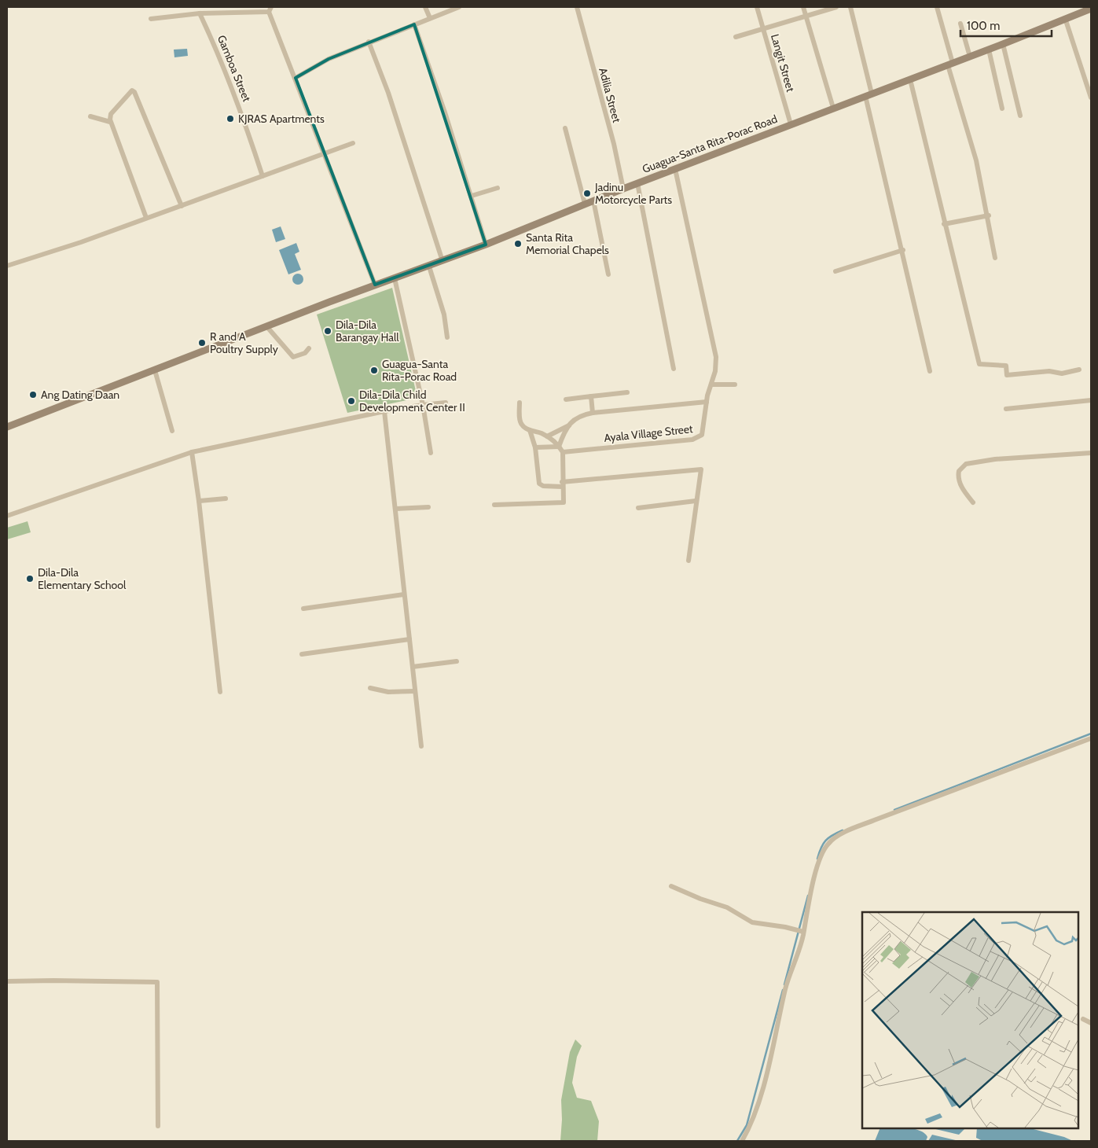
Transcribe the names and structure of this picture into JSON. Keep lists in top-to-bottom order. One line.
{"streets":{"main road":["Guagua-Santa Rita-Porac Road"],"street":["Langit Street","Gamboa Street","Adilia Street","Ayala Village Street"]},"crossings":[["Langit Street","Guagua-Santa Rita-Porac Road"],["Adilia Street","Guagua-Santa Rita-Porac Road"],["Guagua-Santa Rita-Porac Road","Ayala Village Street"]],"places":["KJRAS Apartments","Jadinu Motorcycle Parts","Santa Rita Memorial Chapels","Dila-Dila Barangay Hall","R and A Poultry Supply","Guagua-Santa Rita-Porac Road","Ang Dating Daan","Dila-Dila Child Development Center II","Dila-Dila Elementary School"],"scale_bar":"100 m"}
